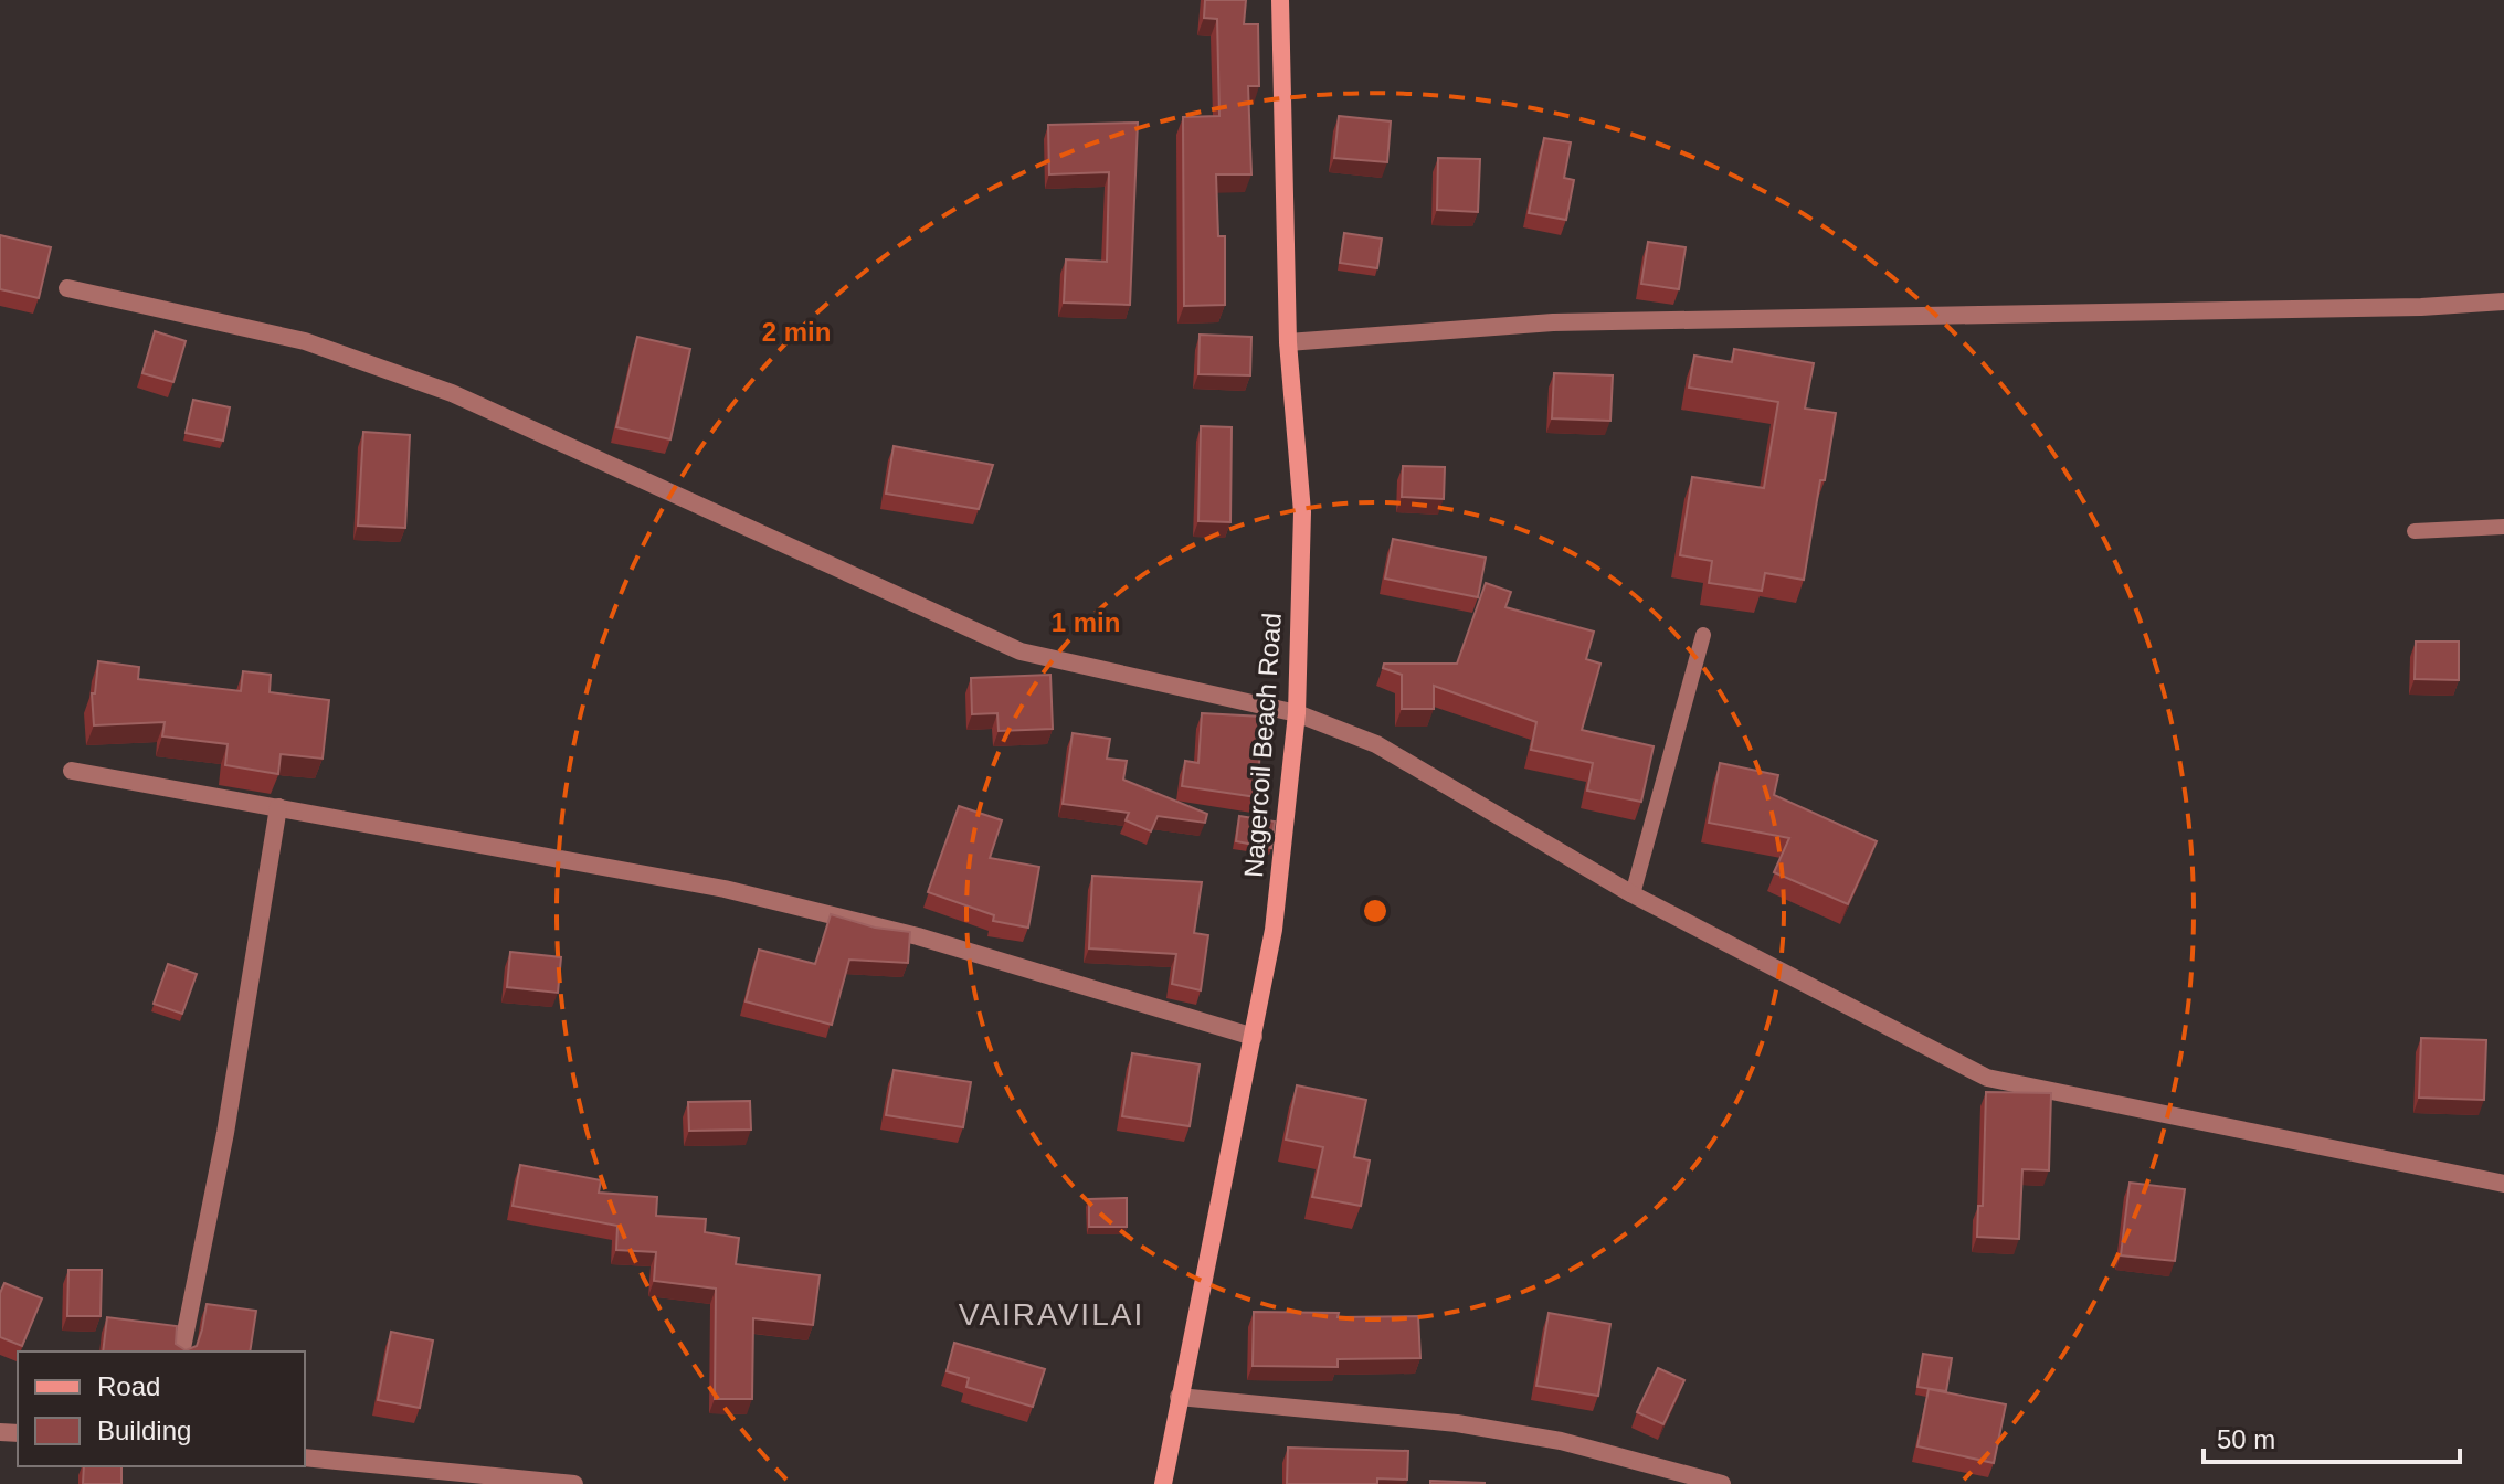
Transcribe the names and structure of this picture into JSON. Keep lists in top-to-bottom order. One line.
{"streets":{"main road":["Nagercoil Beach Road"]},"districts":["VAIRAVILAI"],"legend":["Road","Building"],"scale_bar":"50 m","rings":["2 min","1 min"]}
